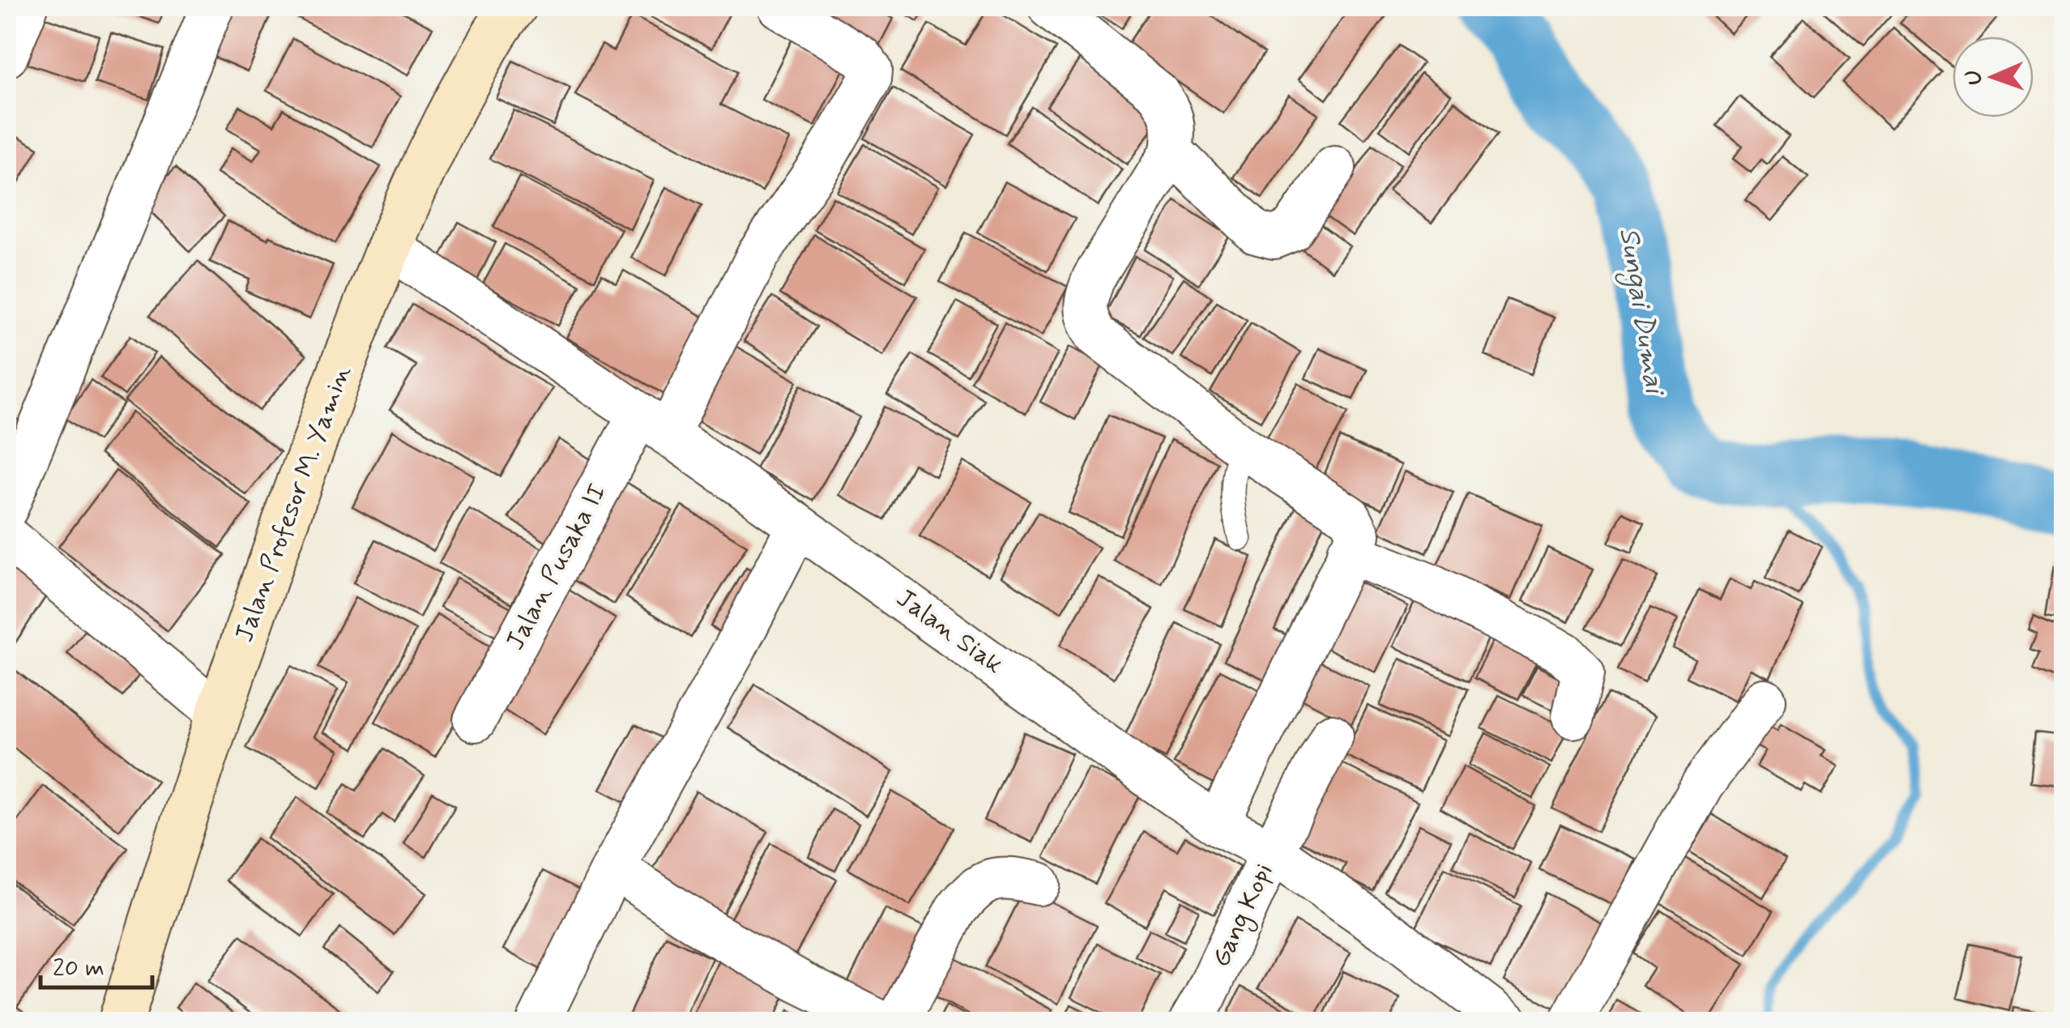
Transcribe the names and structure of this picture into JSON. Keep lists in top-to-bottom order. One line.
{"streets":{"street":["Jalan Profesor M. Yamin","Jalan Pusaka II","Jalan Siak","Gang Kopi"]},"crossings":[["Jalan Profesor M. Yamin","Jalan Siak"],["Jalan Pusaka II","Jalan Siak"],["Jalan Siak","Gang Kopi"]],"water":["Sungai Dumai"],"scale_bar":"20 m","north":"left"}
